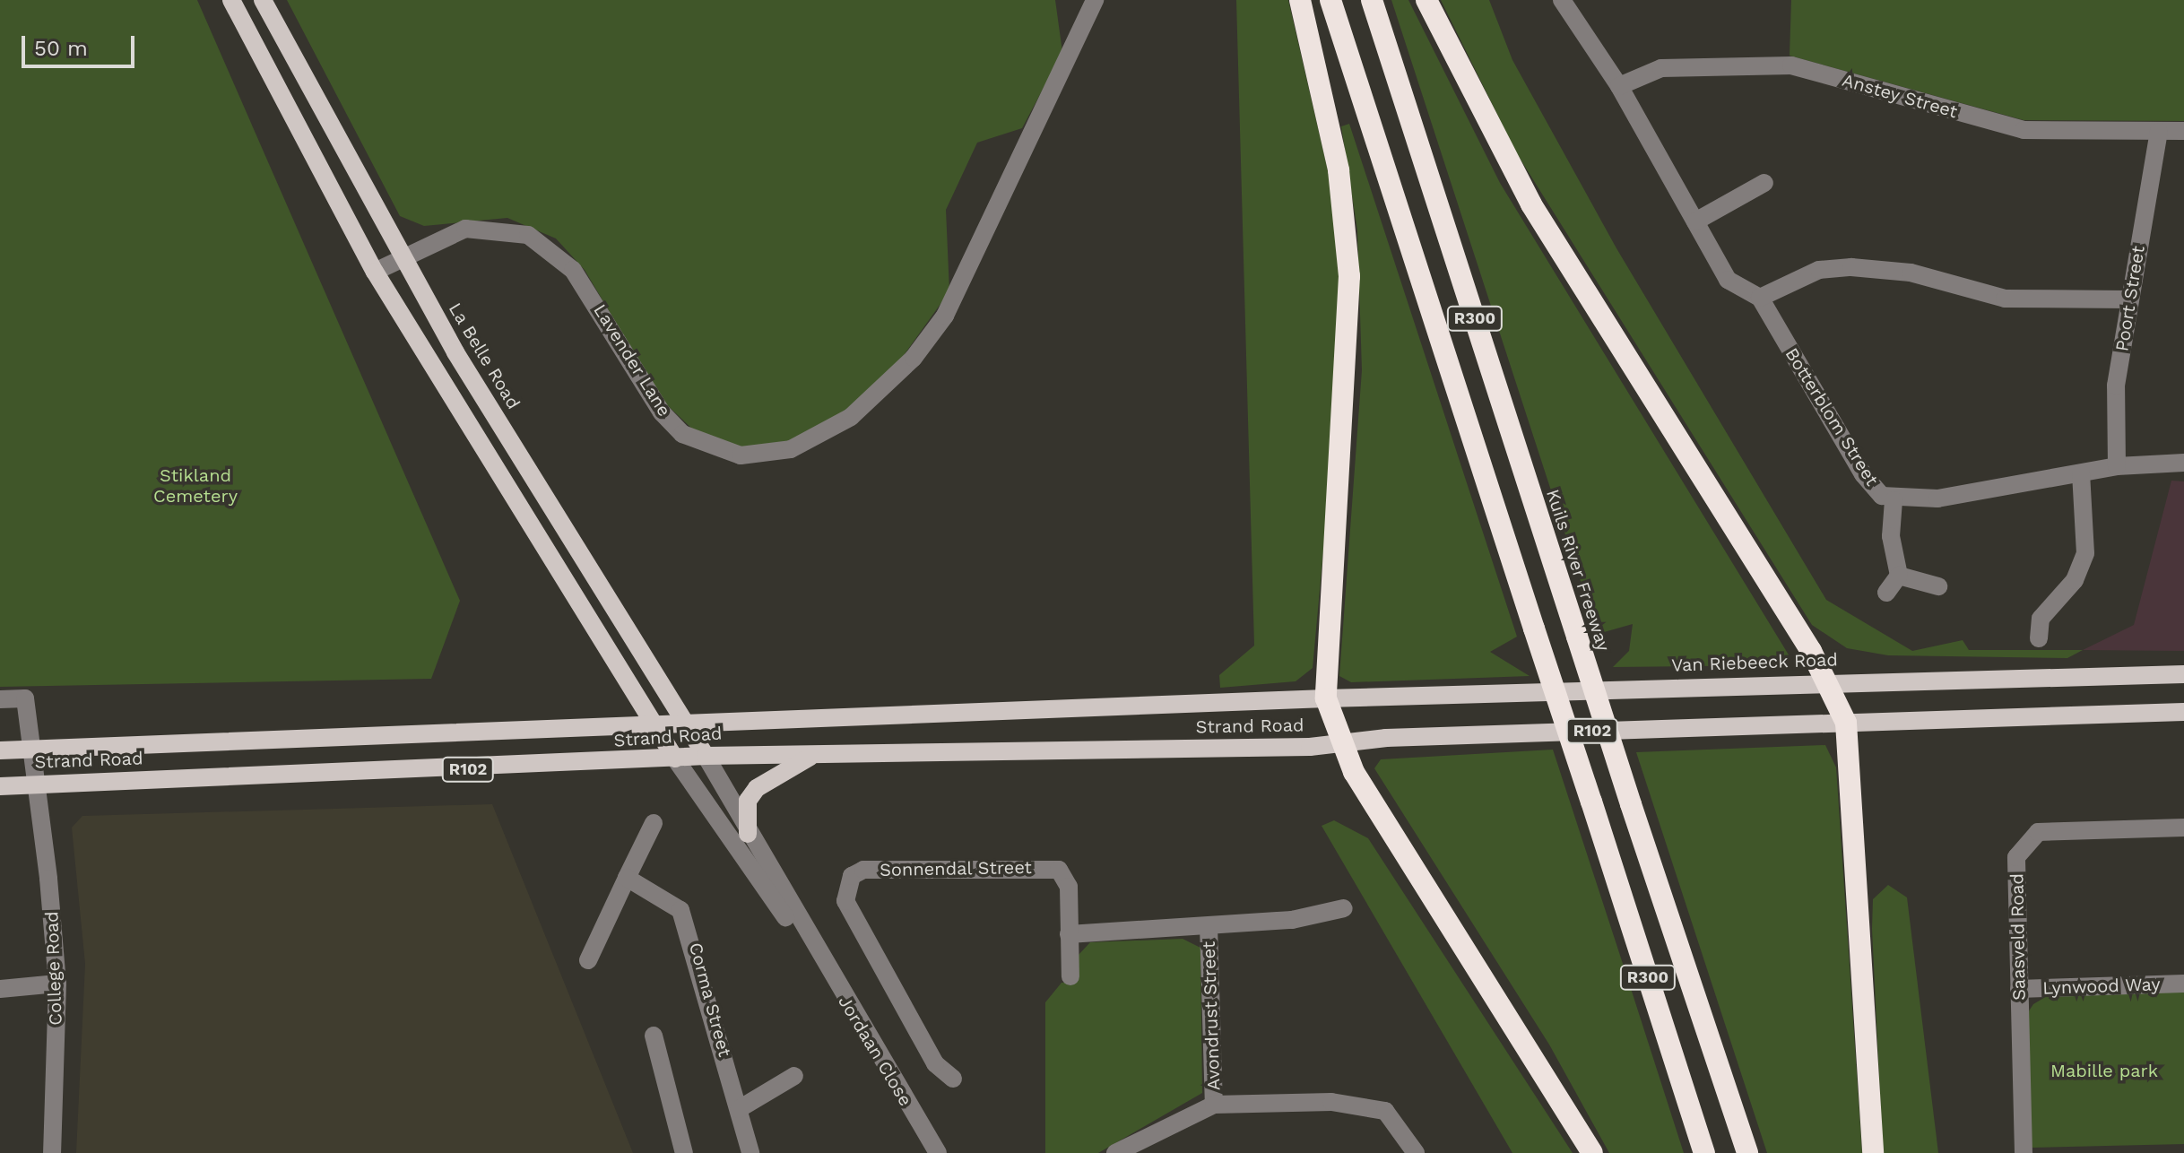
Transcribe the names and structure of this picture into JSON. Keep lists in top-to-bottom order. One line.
{"streets":{"highway":["R300","Kuils River Freeway"],"main road":["La Belle Road","Van Riebeeck Road","Strand Road","R102"],"street":["Anstey Street","Poort Street","Lavender Lane","Botterblom Street","Sonnendal Street","Saasveld Road","College Road","Lynwood Way","Corma Street","Avondrust Street","Jordaan Close"]},"crossings":[["Anstey Street","Poort Street"],["Poort Street","Botterblom Street"],["La Belle Road","Lavender Lane"],["La Belle Road","Strand Road"],["La Belle Road","Jordaan Close"],["Van Riebeeck Road","Strand Road"],["Strand Road","R102"],["Strand Road","College Road"],["Strand Road","Jordaan Close"],["Saasveld Road","Lynwood Way"]],"parks":["Stikland Cemetery","Mabille park"],"scale_bar":"50 m"}
